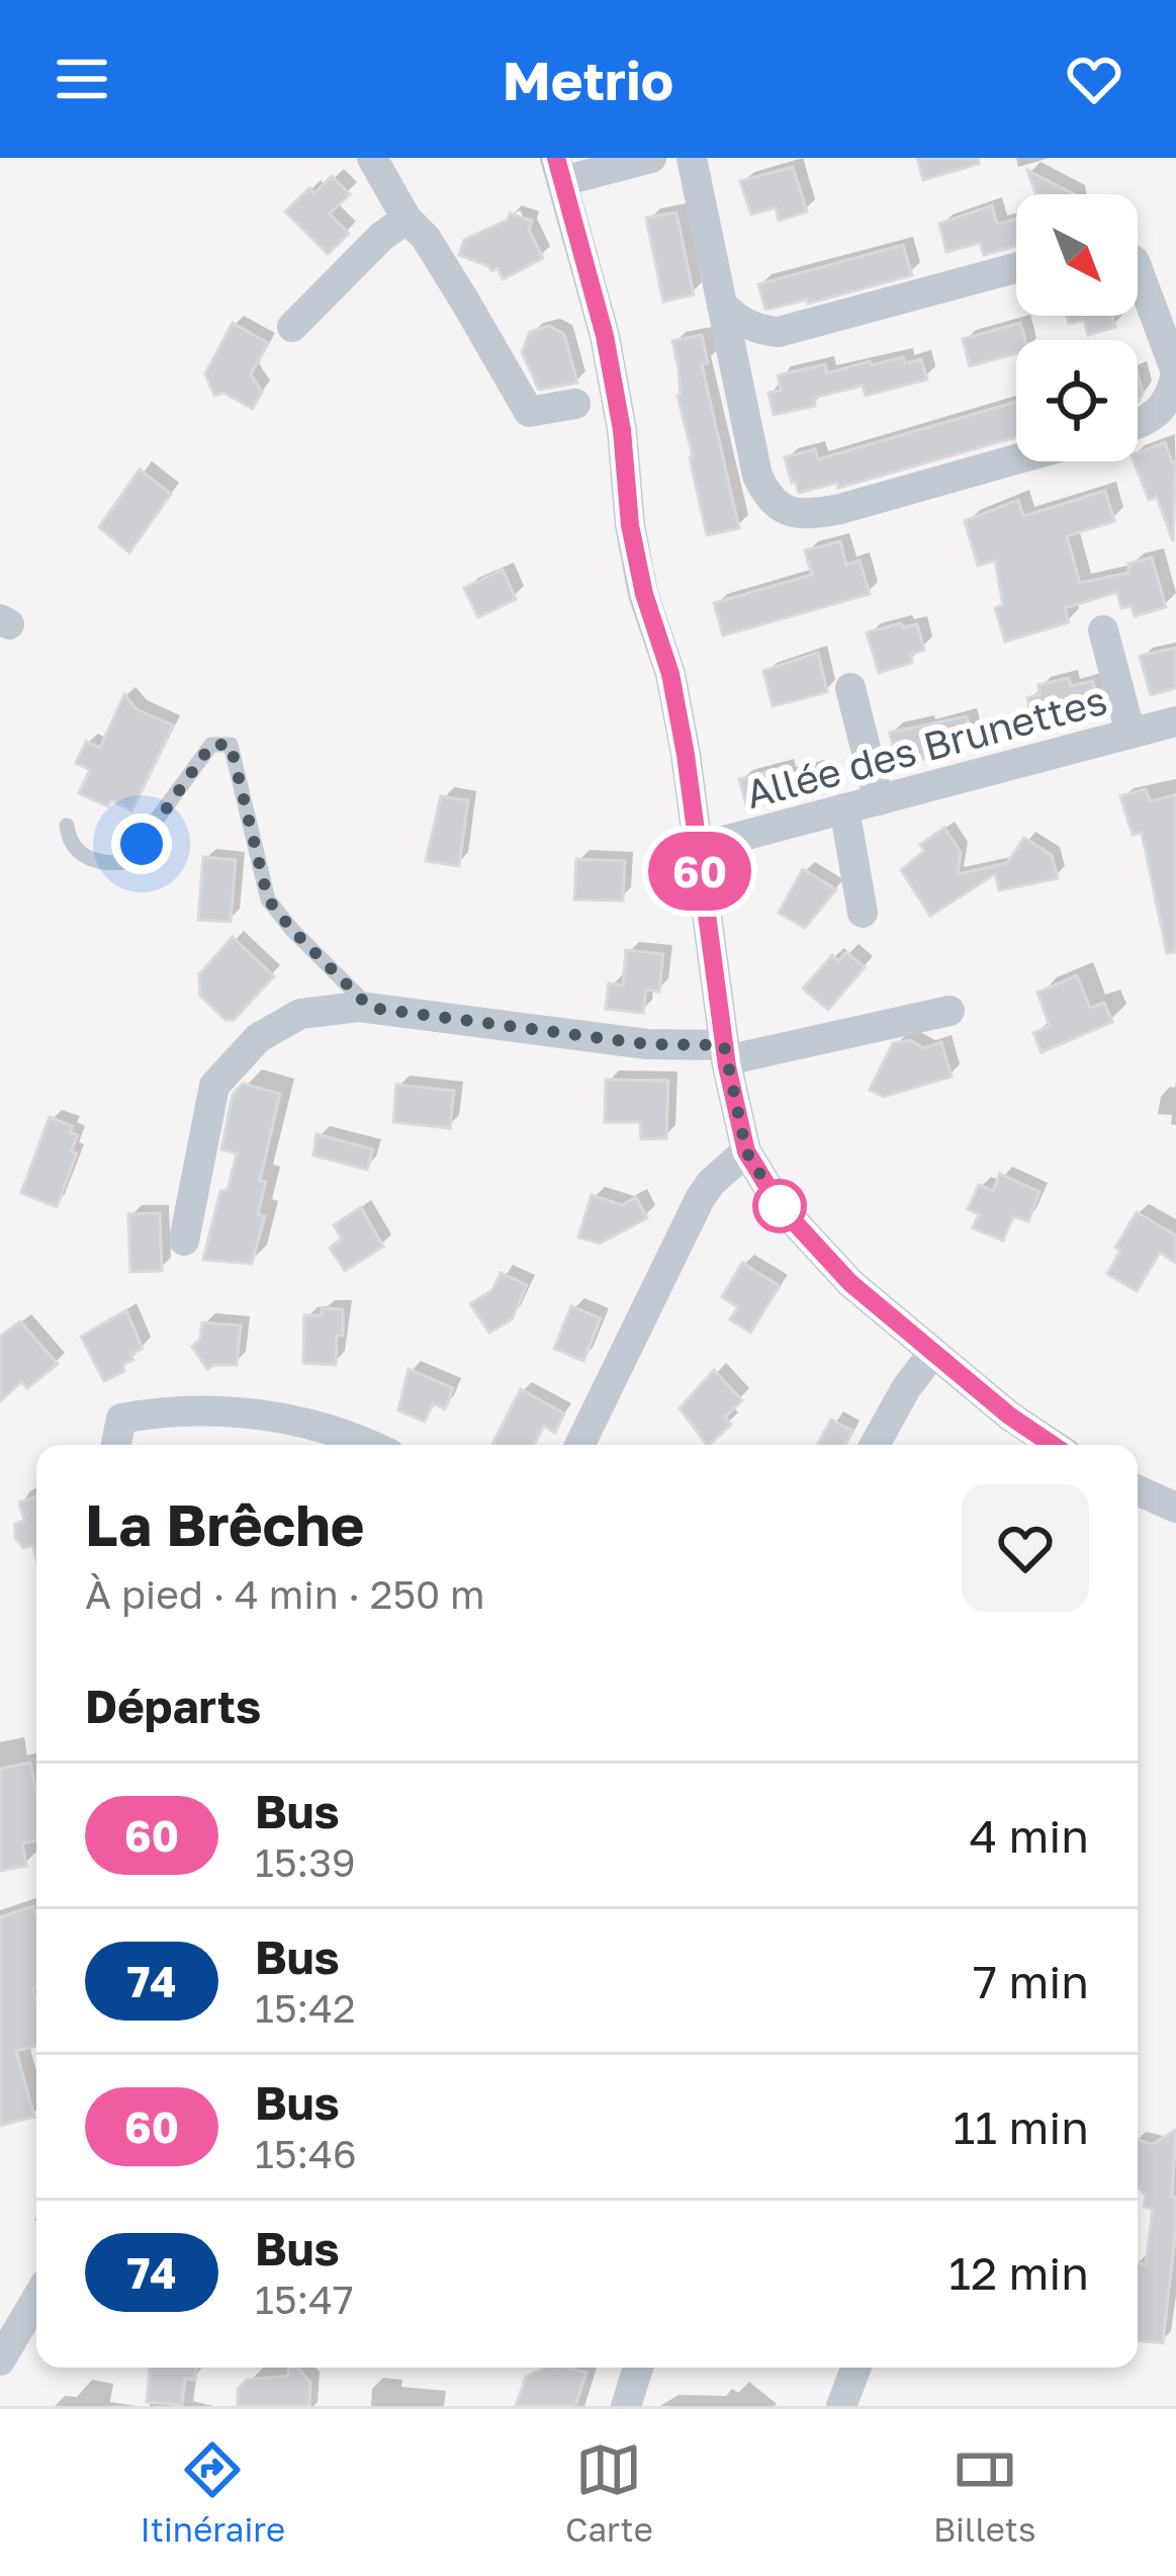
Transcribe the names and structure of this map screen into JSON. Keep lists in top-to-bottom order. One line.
{"streets":{"street":["Allée des Brunettes"]},"lines":["bus line 60"],"north":"bottom right","page":{"header":"Metrio","on_map":"60","heading":[["La Brêche","À pied · 4 min · 250 m"],"Départs"],"list":[{"mark":"60","name":"Bus","note":"15:39","value":"4 min"},{"mark":"74","name":"Bus","note":"15:42","value":"7 min"},{"mark":"60","name":"Bus","note":"15:46","value":"11 min"},{"mark":"74","name":"Bus","note":"15:47","value":"12 min"}],"tabs":["Itinéraire","Carte","Billets"]}}
